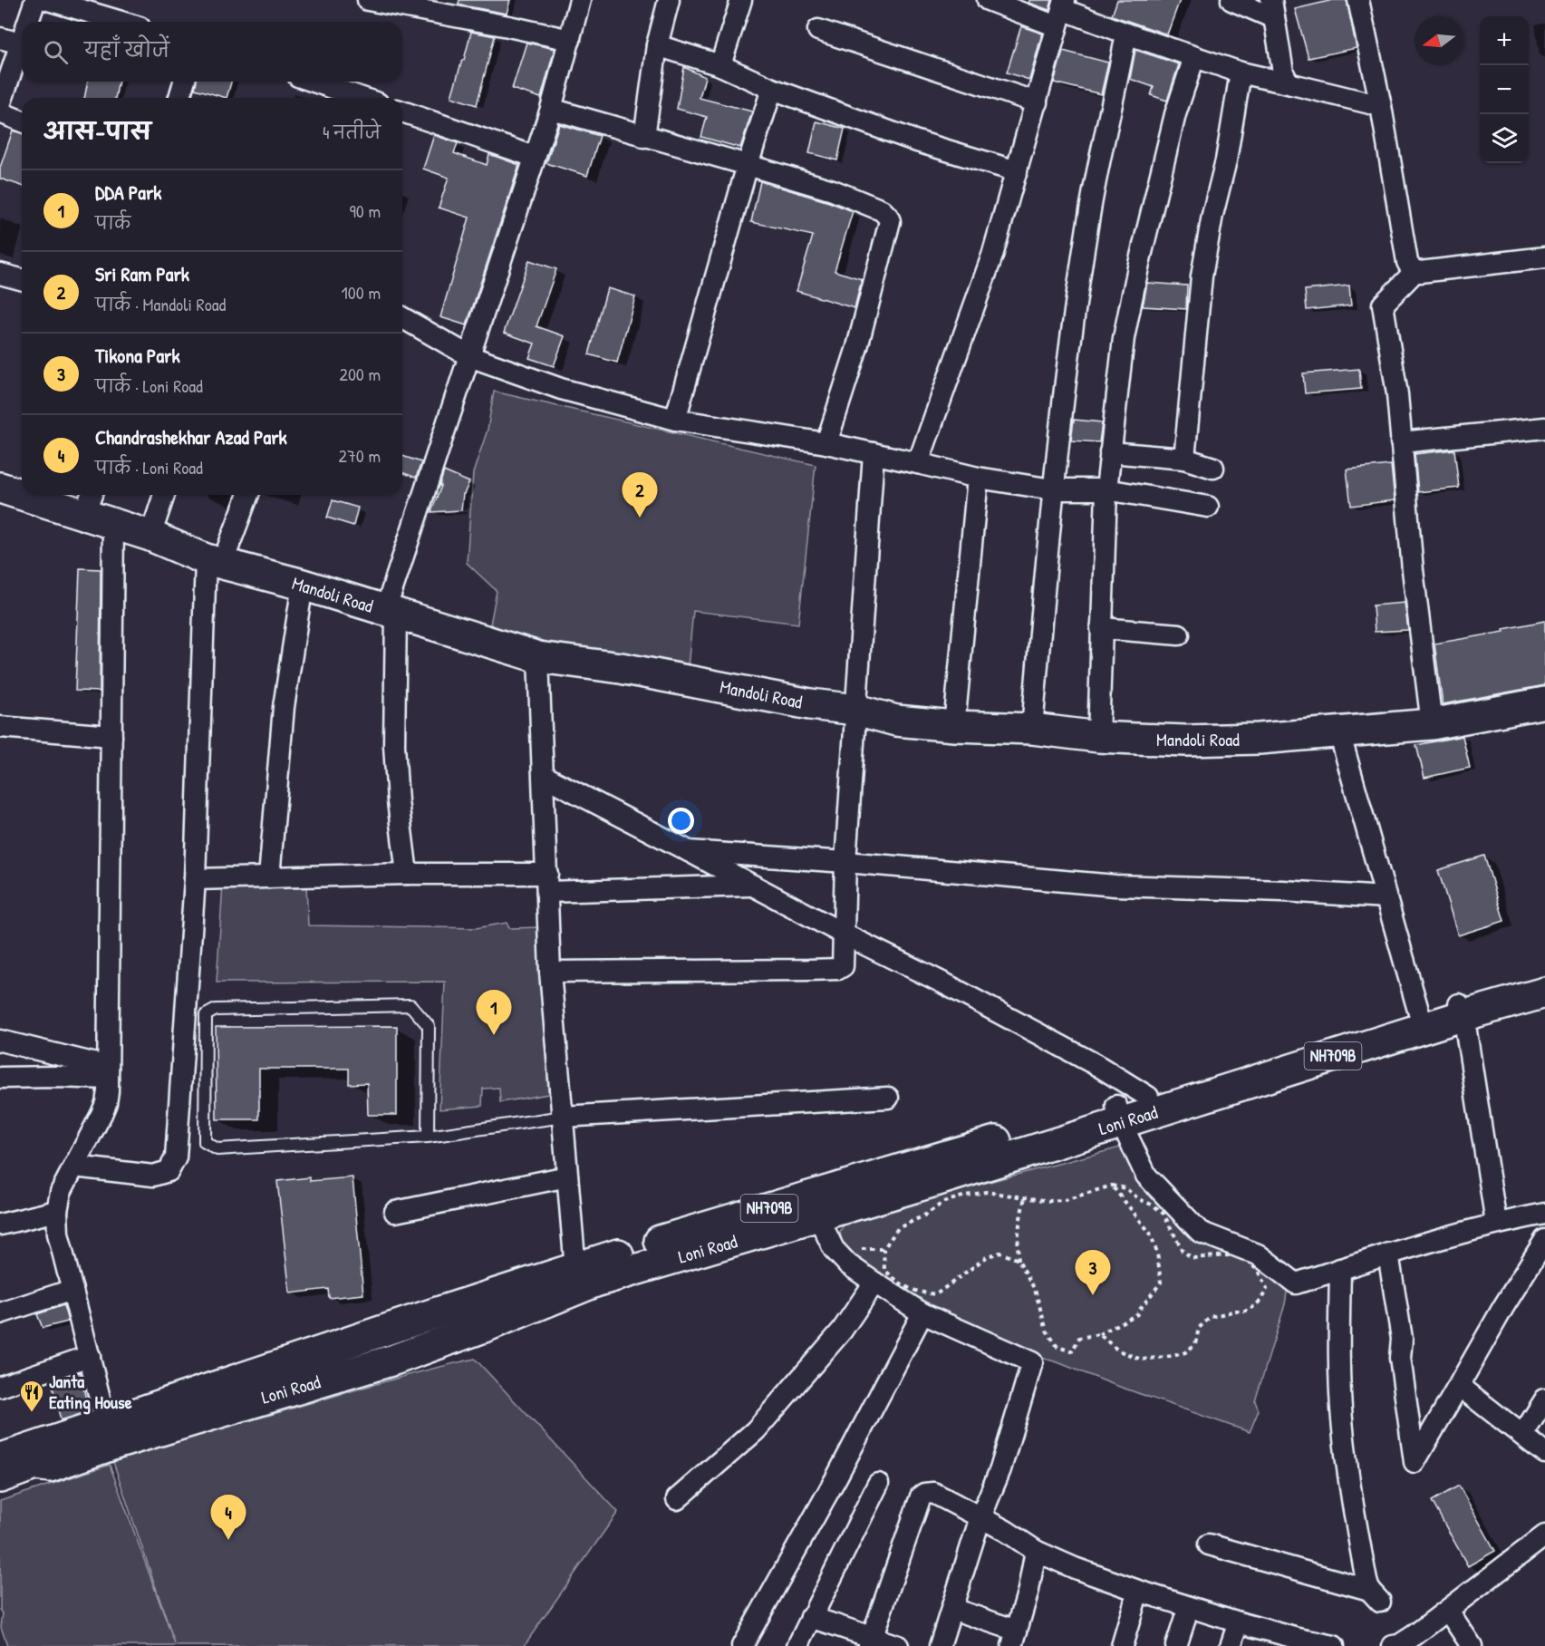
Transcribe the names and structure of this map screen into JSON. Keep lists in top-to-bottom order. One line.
{"streets":{"main road":["Mandoli Road","NH709B","Loni Road"]},"places":{"restaurant":["Janta Eating House"]},"north":"left","page":{"map_buttons":["+","−"],"search":"यहाँ खोजें","heading":["आस-पास","4 नतीजे"],"list":[{"mark":"1","name":"DDA Park","note":"पार्क","value":"90 m"},{"mark":"2","name":"Sri Ram Park","note":"पार्क · Mandoli Road","value":"100 m"},{"mark":"3","name":"Tikona Park","note":"पार्क · Loni Road","value":"200 m"},{"mark":"4","name":"Chandrashekhar Azad Park","note":"पार्क · Loni Road","value":"270 m"}],"pins":["2","1","3","4"]}}
